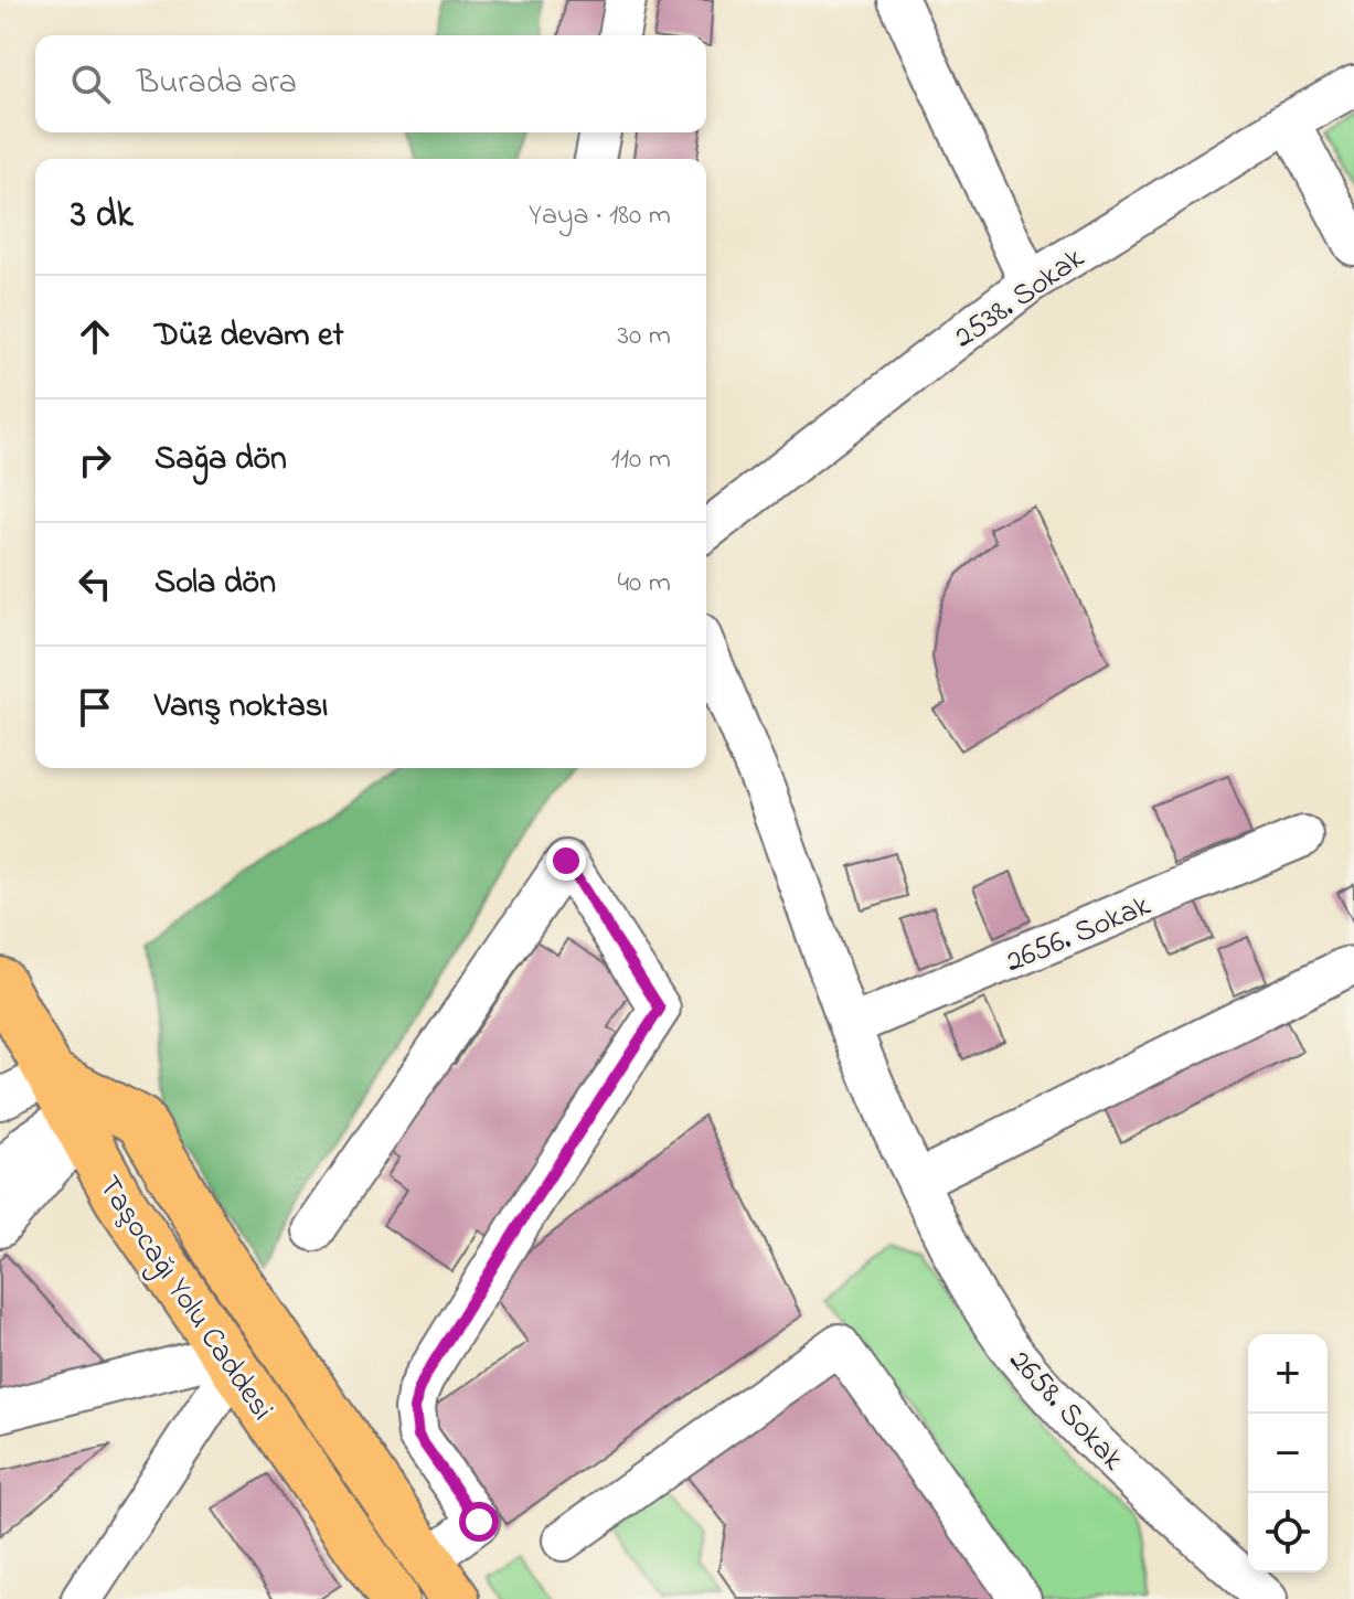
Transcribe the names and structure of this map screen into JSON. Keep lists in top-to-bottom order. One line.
{"streets":{"main road":["Taşocağı Yolu Caddesi"],"street":["2538. Sokak","2656. Sokak","2658. Sokak"]},"crossings":[["2656. Sokak","2658. Sokak"]],"page":{"search":"Burada ara","heading":["3 dk","Yaya · 180 m"],"list":[["Düz devam et","30 m"],["Sağa dön","110 m"],["Sola dön","40 m"],"Varış noktası"],"map_buttons":["+","−"]}}
